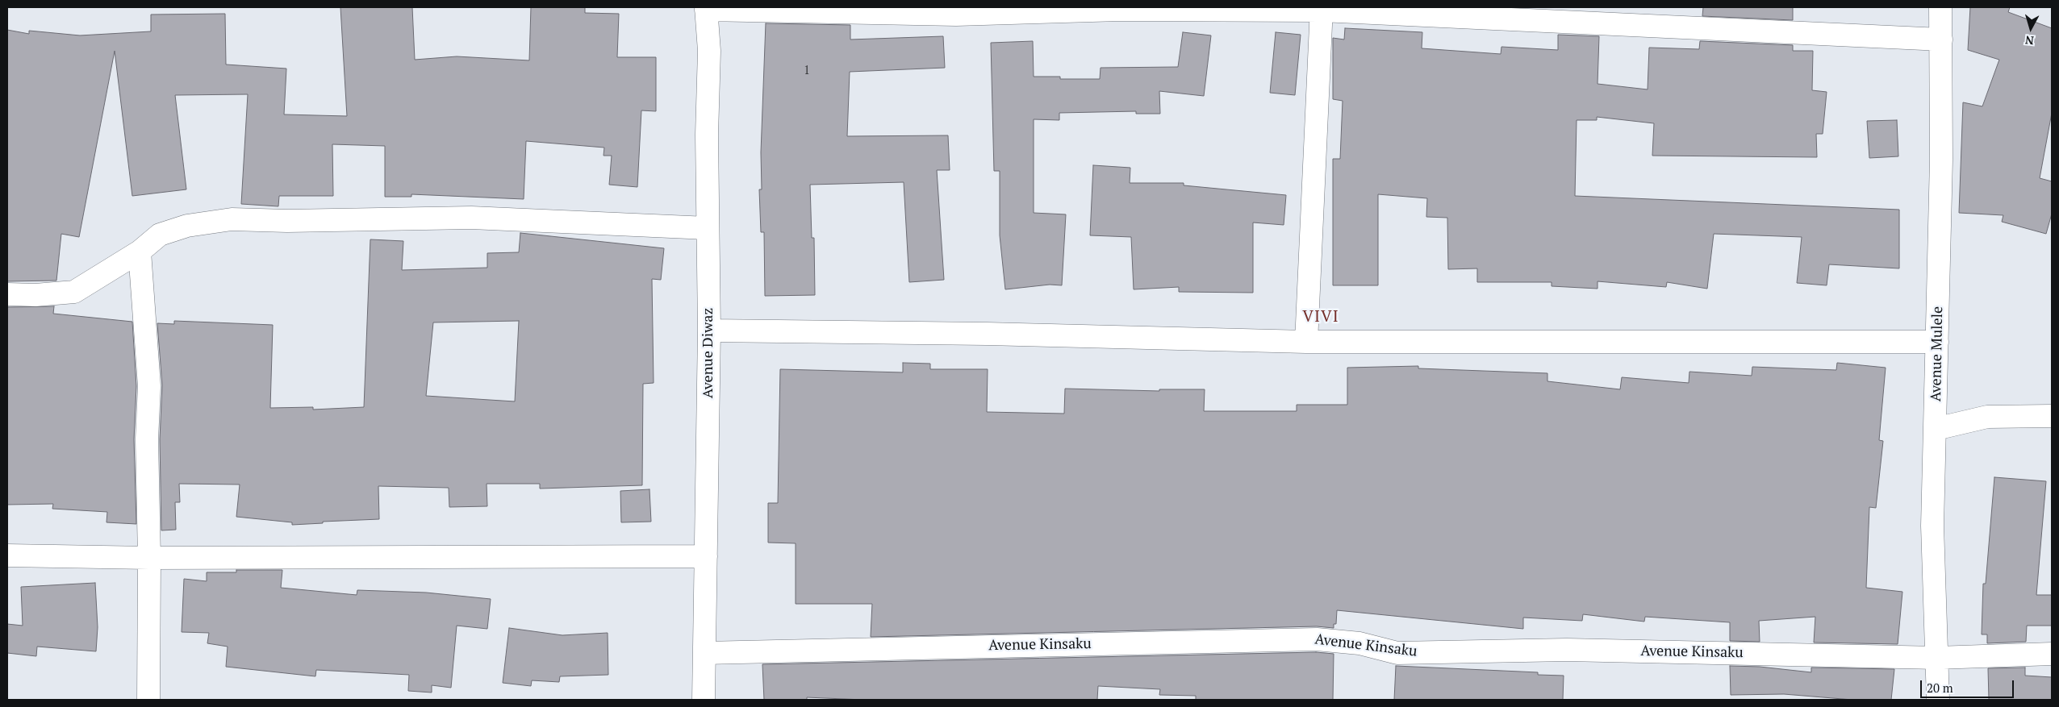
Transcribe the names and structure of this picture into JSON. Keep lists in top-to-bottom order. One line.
{"streets":{"street":["Avenue Diwaz","Avenue Mulele","Avenue Kinsaku"]},"crossings":[["Avenue Diwaz","Avenue Kinsaku"],["Avenue Mulele","Avenue Kinsaku"]],"districts":["VIVI"],"house_numbers":["1"],"scale_bar":"20 m","north":"bottom"}
